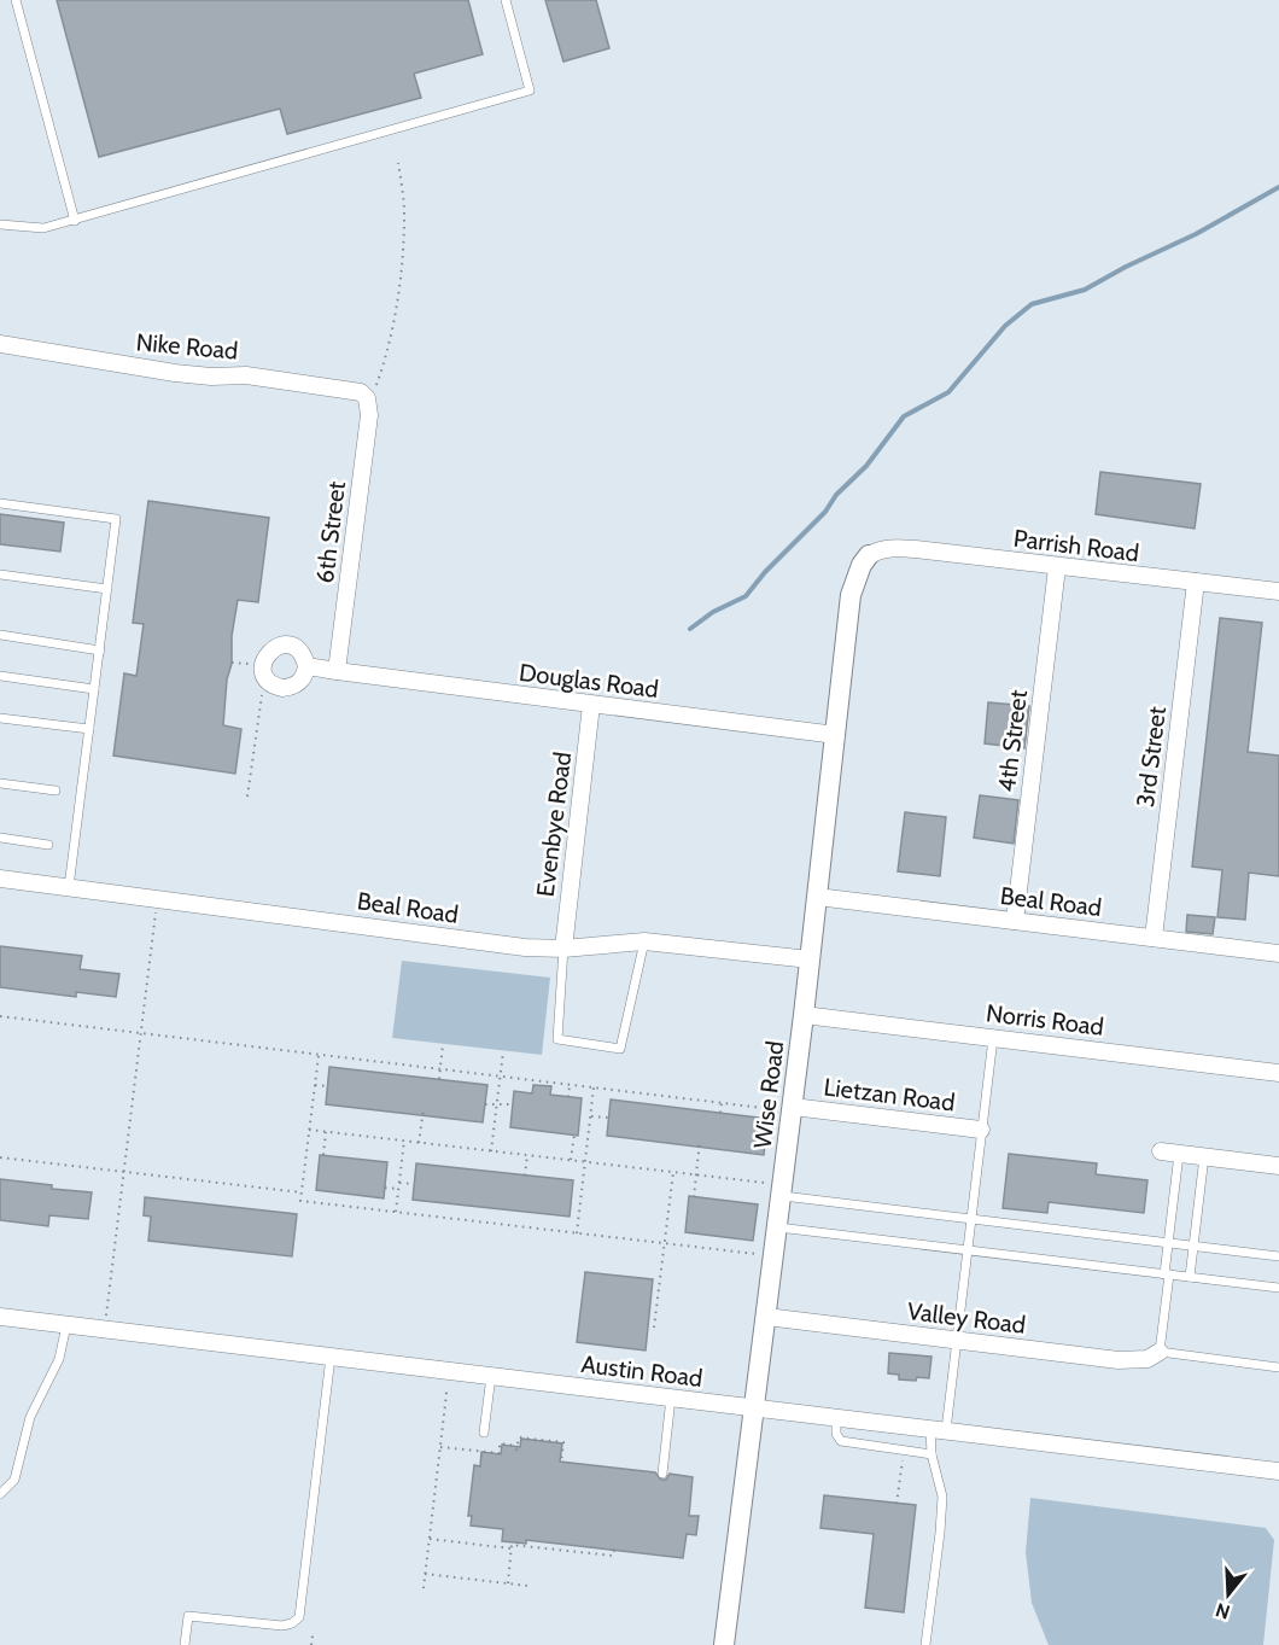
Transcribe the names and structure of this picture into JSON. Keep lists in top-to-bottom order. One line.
{"streets":{"street":["Nike Road","6th Street","Parrish Road","Douglas Road","4th Street","3rd Street","Evenbye Road","Beal Road","Norris Road","Wise Road","Lietzan Road","Valley Road","Austin Road"]},"crossings":[["Nike Road","6th Street"],["6th Street","Douglas Road"],["Parrish Road","4th Street"],["Parrish Road","3rd Street"],["Parrish Road","Wise Road"],["Douglas Road","Evenbye Road"],["Douglas Road","Wise Road"],["4th Street","Beal Road"],["3rd Street","Beal Road"],["Evenbye Road","Beal Road"],["Beal Road","Wise Road"],["Norris Road","Wise Road"],["Wise Road","Lietzan Road"],["Wise Road","Valley Road"],["Wise Road","Austin Road"]],"north":"bottom"}
